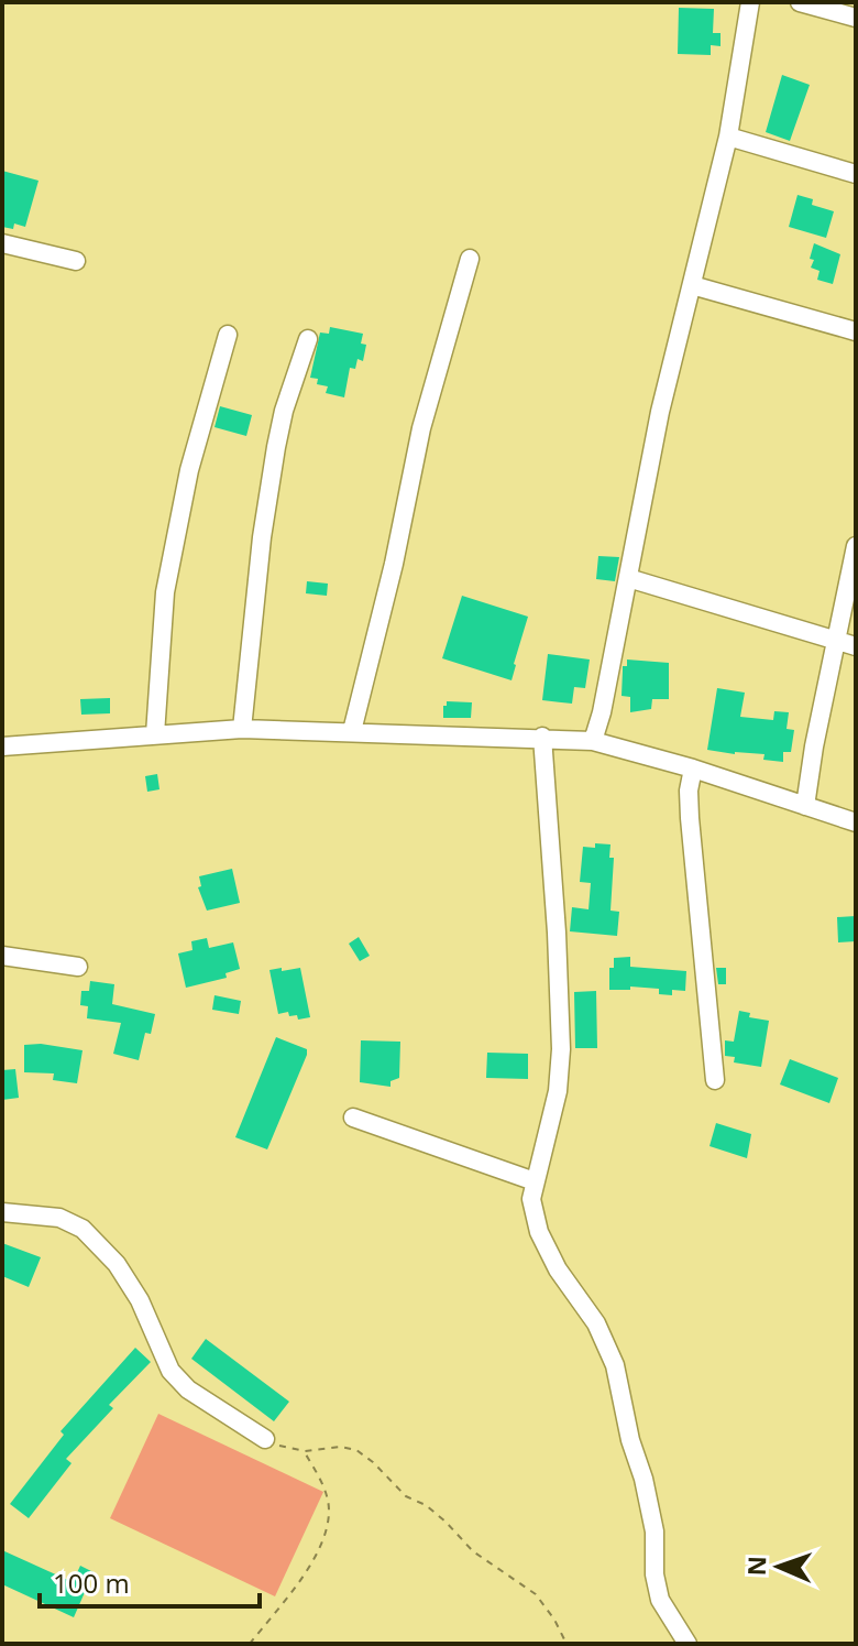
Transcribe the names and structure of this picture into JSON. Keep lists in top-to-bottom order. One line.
{"scale_bar":"100 m","north":"left"}
